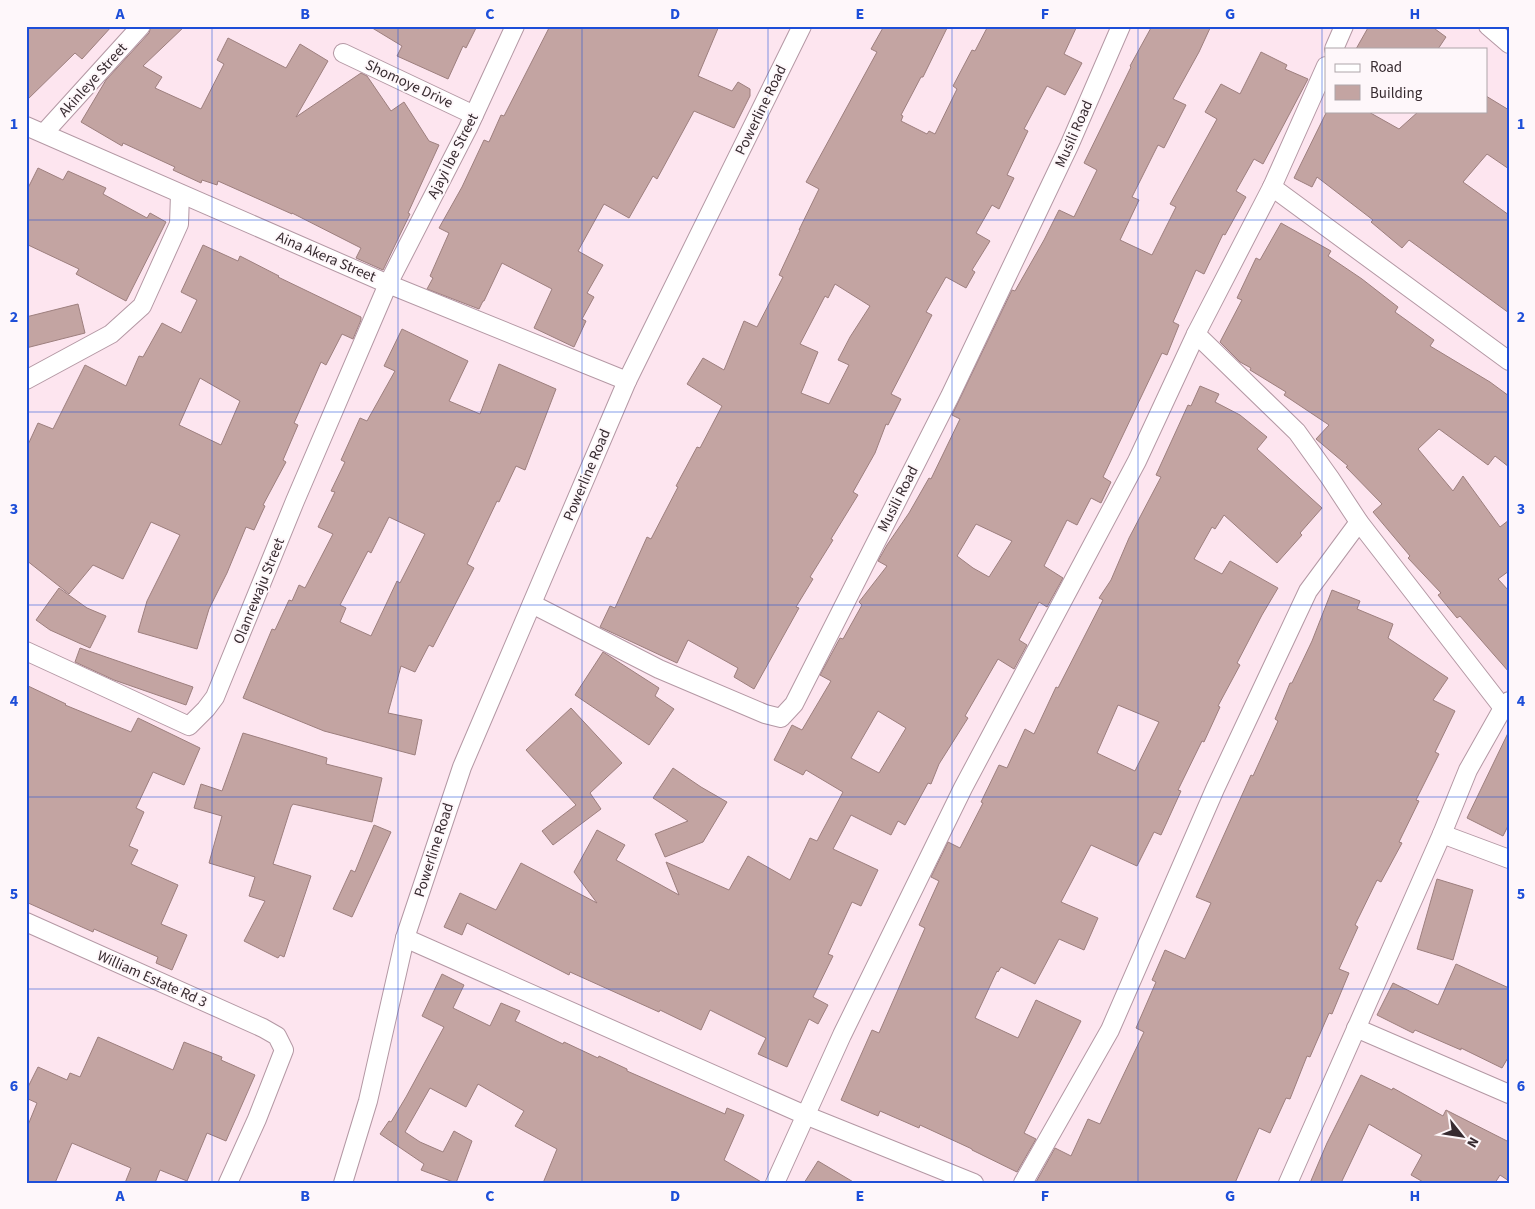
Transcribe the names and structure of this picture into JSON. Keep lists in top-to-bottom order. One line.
{"streets":{"street":["Akinleye Street","Shomoye Drive","Powerline Road","Musili Road","Ajayi Ibe Street","Aina Akera Street","Olanrewaju Street","William Estate Rd 3"]},"crossings":[["Akinleye Street","Aina Akera Street"],["Shomoye Drive","Ajayi Ibe Street"],["Powerline Road","Musili Road"],["Powerline Road","Aina Akera Street"],["Ajayi Ibe Street","Aina Akera Street"],["Ajayi Ibe Street","Olanrewaju Street"],["Aina Akera Street","Olanrewaju Street"]],"legend":["Road","Building"],"north":"bottom right","grid":{"columns":["A","B","C","D","E","F","G","H"],"rows":["1","2","3","4","5","6"]}}
